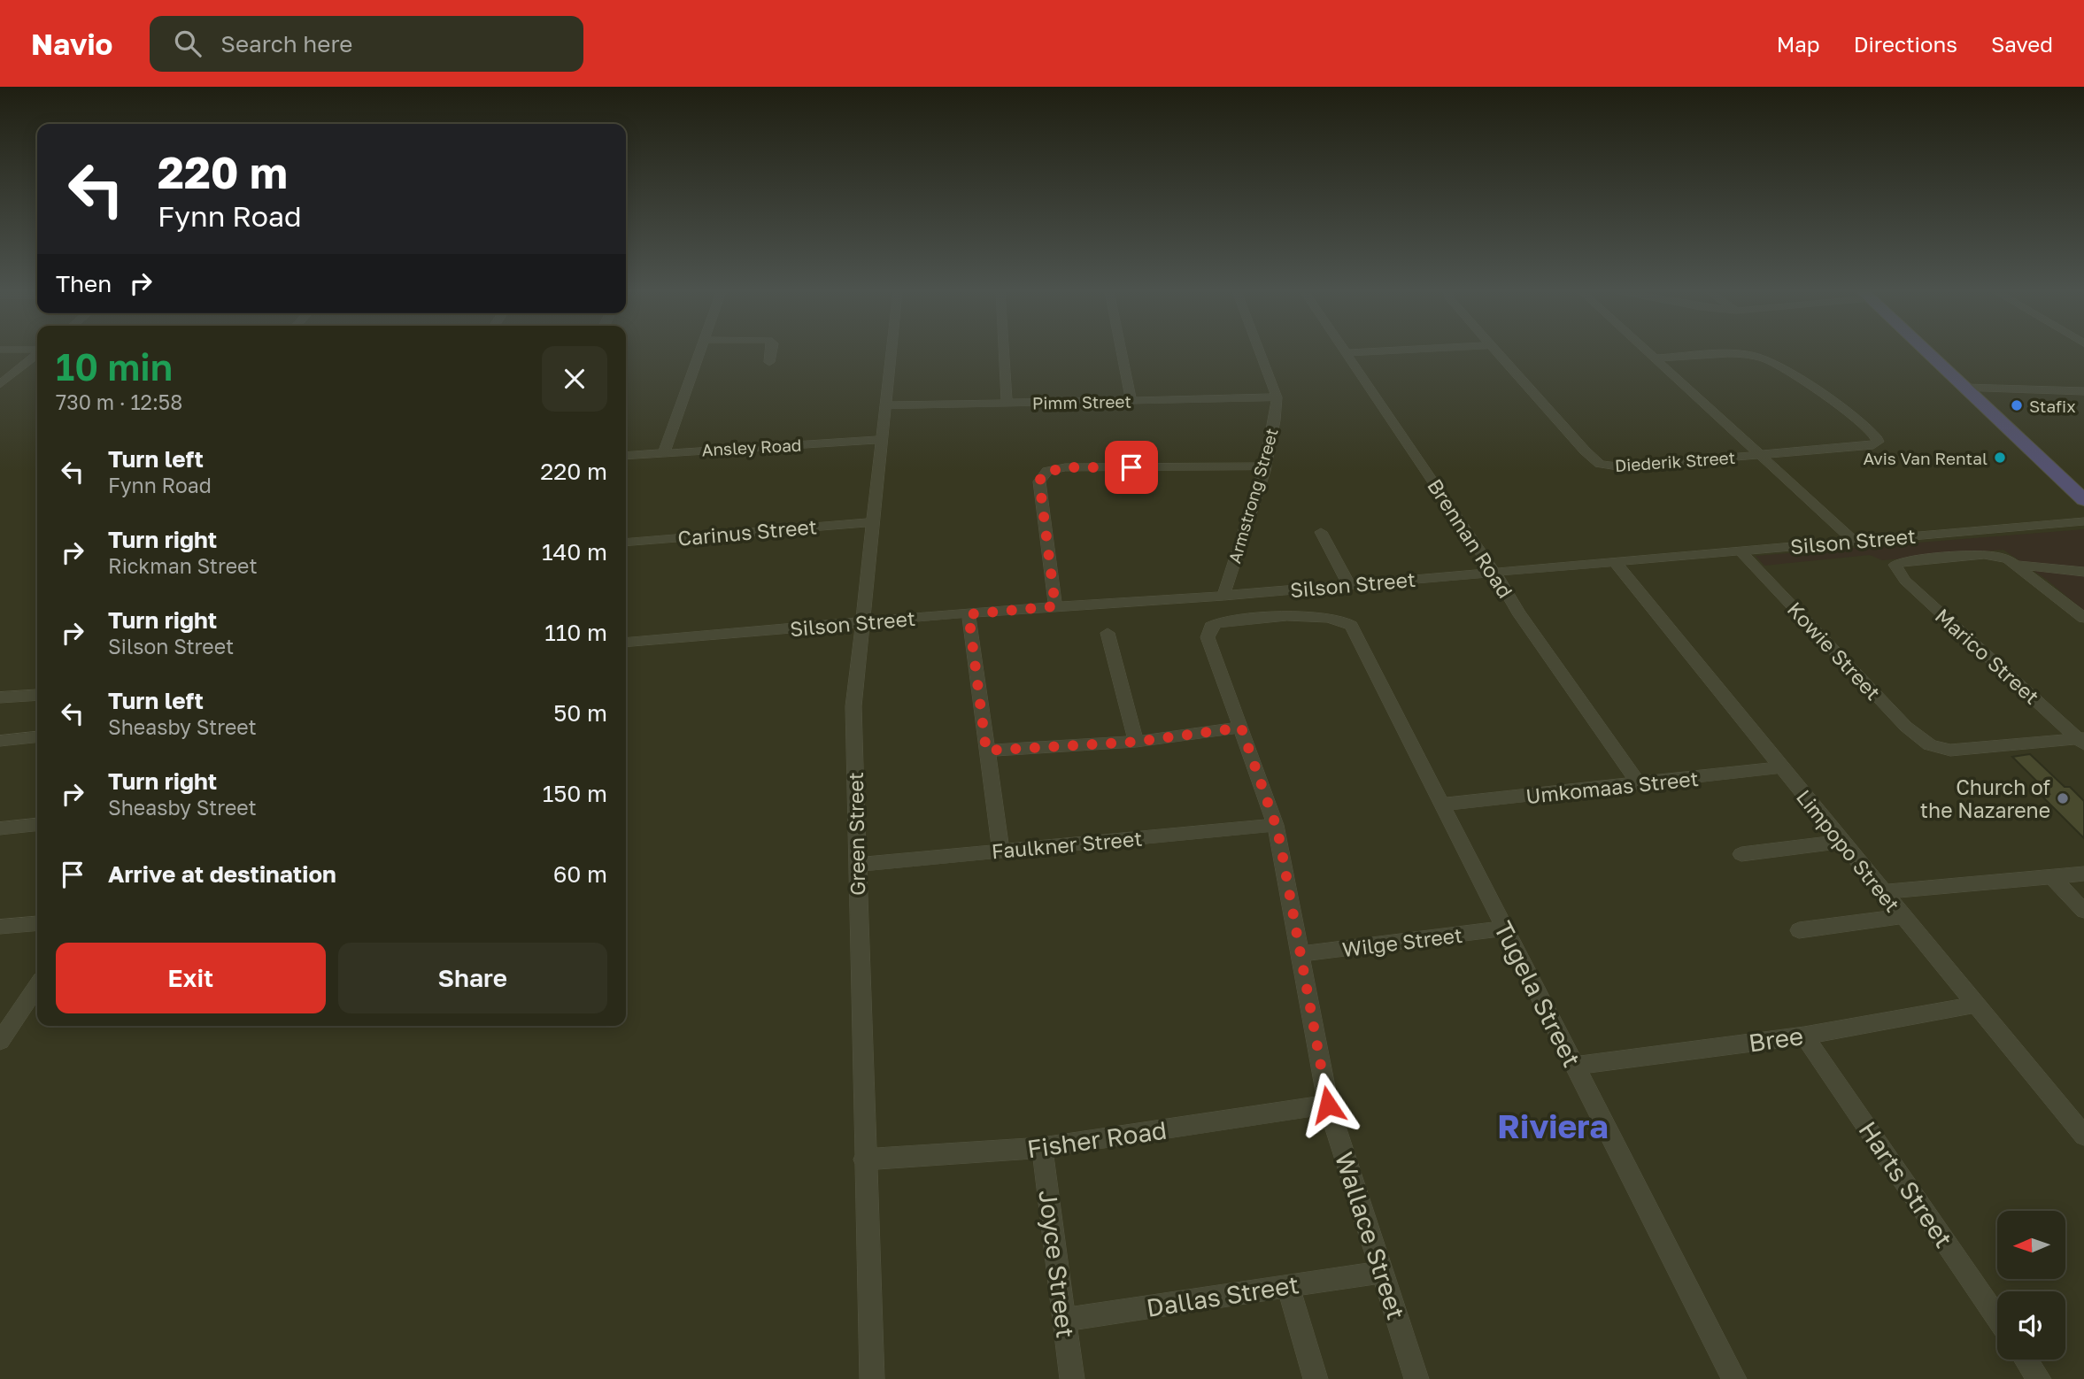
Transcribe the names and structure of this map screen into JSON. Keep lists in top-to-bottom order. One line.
{"streets":{"street":["Pimm Street","Ansley Road","Diederik Street","Armstrong Street","Carinus Street","Brennan Road","Silson Street","Kowie Street","Marico Street","Umkomaas Street","Green Street","Faulkner Street","Limpopo Street","Wilge Street","Tugela Street","Bree","Fisher Road","Harts Street","Wallace Street","Joyce Street","Dallas Street"]},"crossings":[["Pimm Street","Armstrong Street"],["Pimm Street","Green Street"],["Ansley Road","Green Street"],["Armstrong Street","Silson Street"],["Carinus Street","Green Street"],["Brennan Road","Silson Street"],["Brennan Road","Umkomaas Street"],["Silson Street","Kowie Street"],["Silson Street","Green Street"],["Silson Street","Limpopo Street"],["Kowie Street","Marico Street"],["Umkomaas Street","Limpopo Street"],["Umkomaas Street","Tugela Street"],["Green Street","Faulkner Street"],["Green Street","Fisher Road"],["Faulkner Street","Wallace Street"],["Limpopo Street","Bree"],["Wilge Street","Tugela Street"],["Wilge Street","Wallace Street"],["Tugela Street","Bree"],["Tugela Street","Wallace Street"],["Bree","Harts Street"],["Fisher Road","Wallace Street"],["Fisher Road","Joyce Street"],["Wallace Street","Dallas Street"],["Joyce Street","Dallas Street"]],"districts":["Riviera"],"places":["Stafix","Avis Van Rental","Church of the Nazarene"],"north":"left","page":{"header":"Navio","search":"Search here","nav":["Map","Directions","Saved"],"turn":["220 m","Fynn Road"],"then":"Then","heading":["10 min","730 m · 12:58"],"list":[{"name":"Turn left","note":"Fynn Road","value":"220 m"},{"name":"Turn right","note":"Rickman Street","value":"140 m"},{"name":"Turn right","note":"Silson Street","value":"110 m"},{"name":"Turn left","note":"Sheasby Street","value":"50 m"},{"name":"Turn right","note":"Sheasby Street","value":"150 m"},{"name":"Arrive at destination","value":"60 m"}],"buttons":["Exit","Share"]}}
